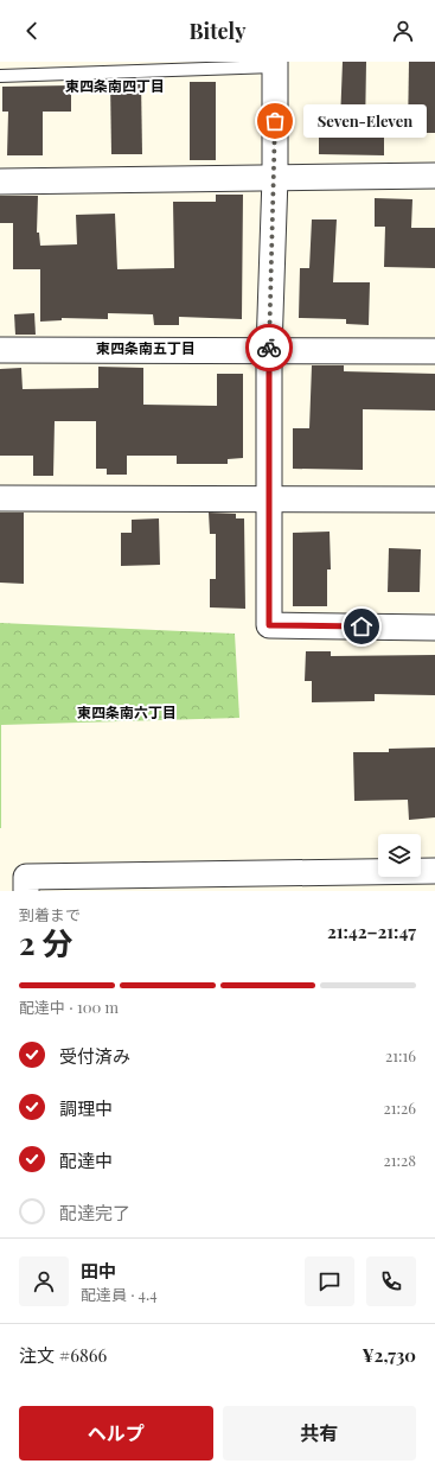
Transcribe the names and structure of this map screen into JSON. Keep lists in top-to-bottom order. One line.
{"districts":["東四条南四丁目","東四条南五丁目","東四条南六丁目"],"places":["Seven-Eleven"],"page":{"header":"Bitely","bubble":"Seven-Eleven","heading":["2 分","到着まで","21:42–21:47"],"panel":["田中","配達員 · 4.4","注文 #6866","¥2,730"],"bar":"配達中 · 100 m","list":[["受付済み","21:16"],["調理中","21:26"],["配達中","21:28"],"配達完了"],"buttons":["ヘルプ","共有"]}}
